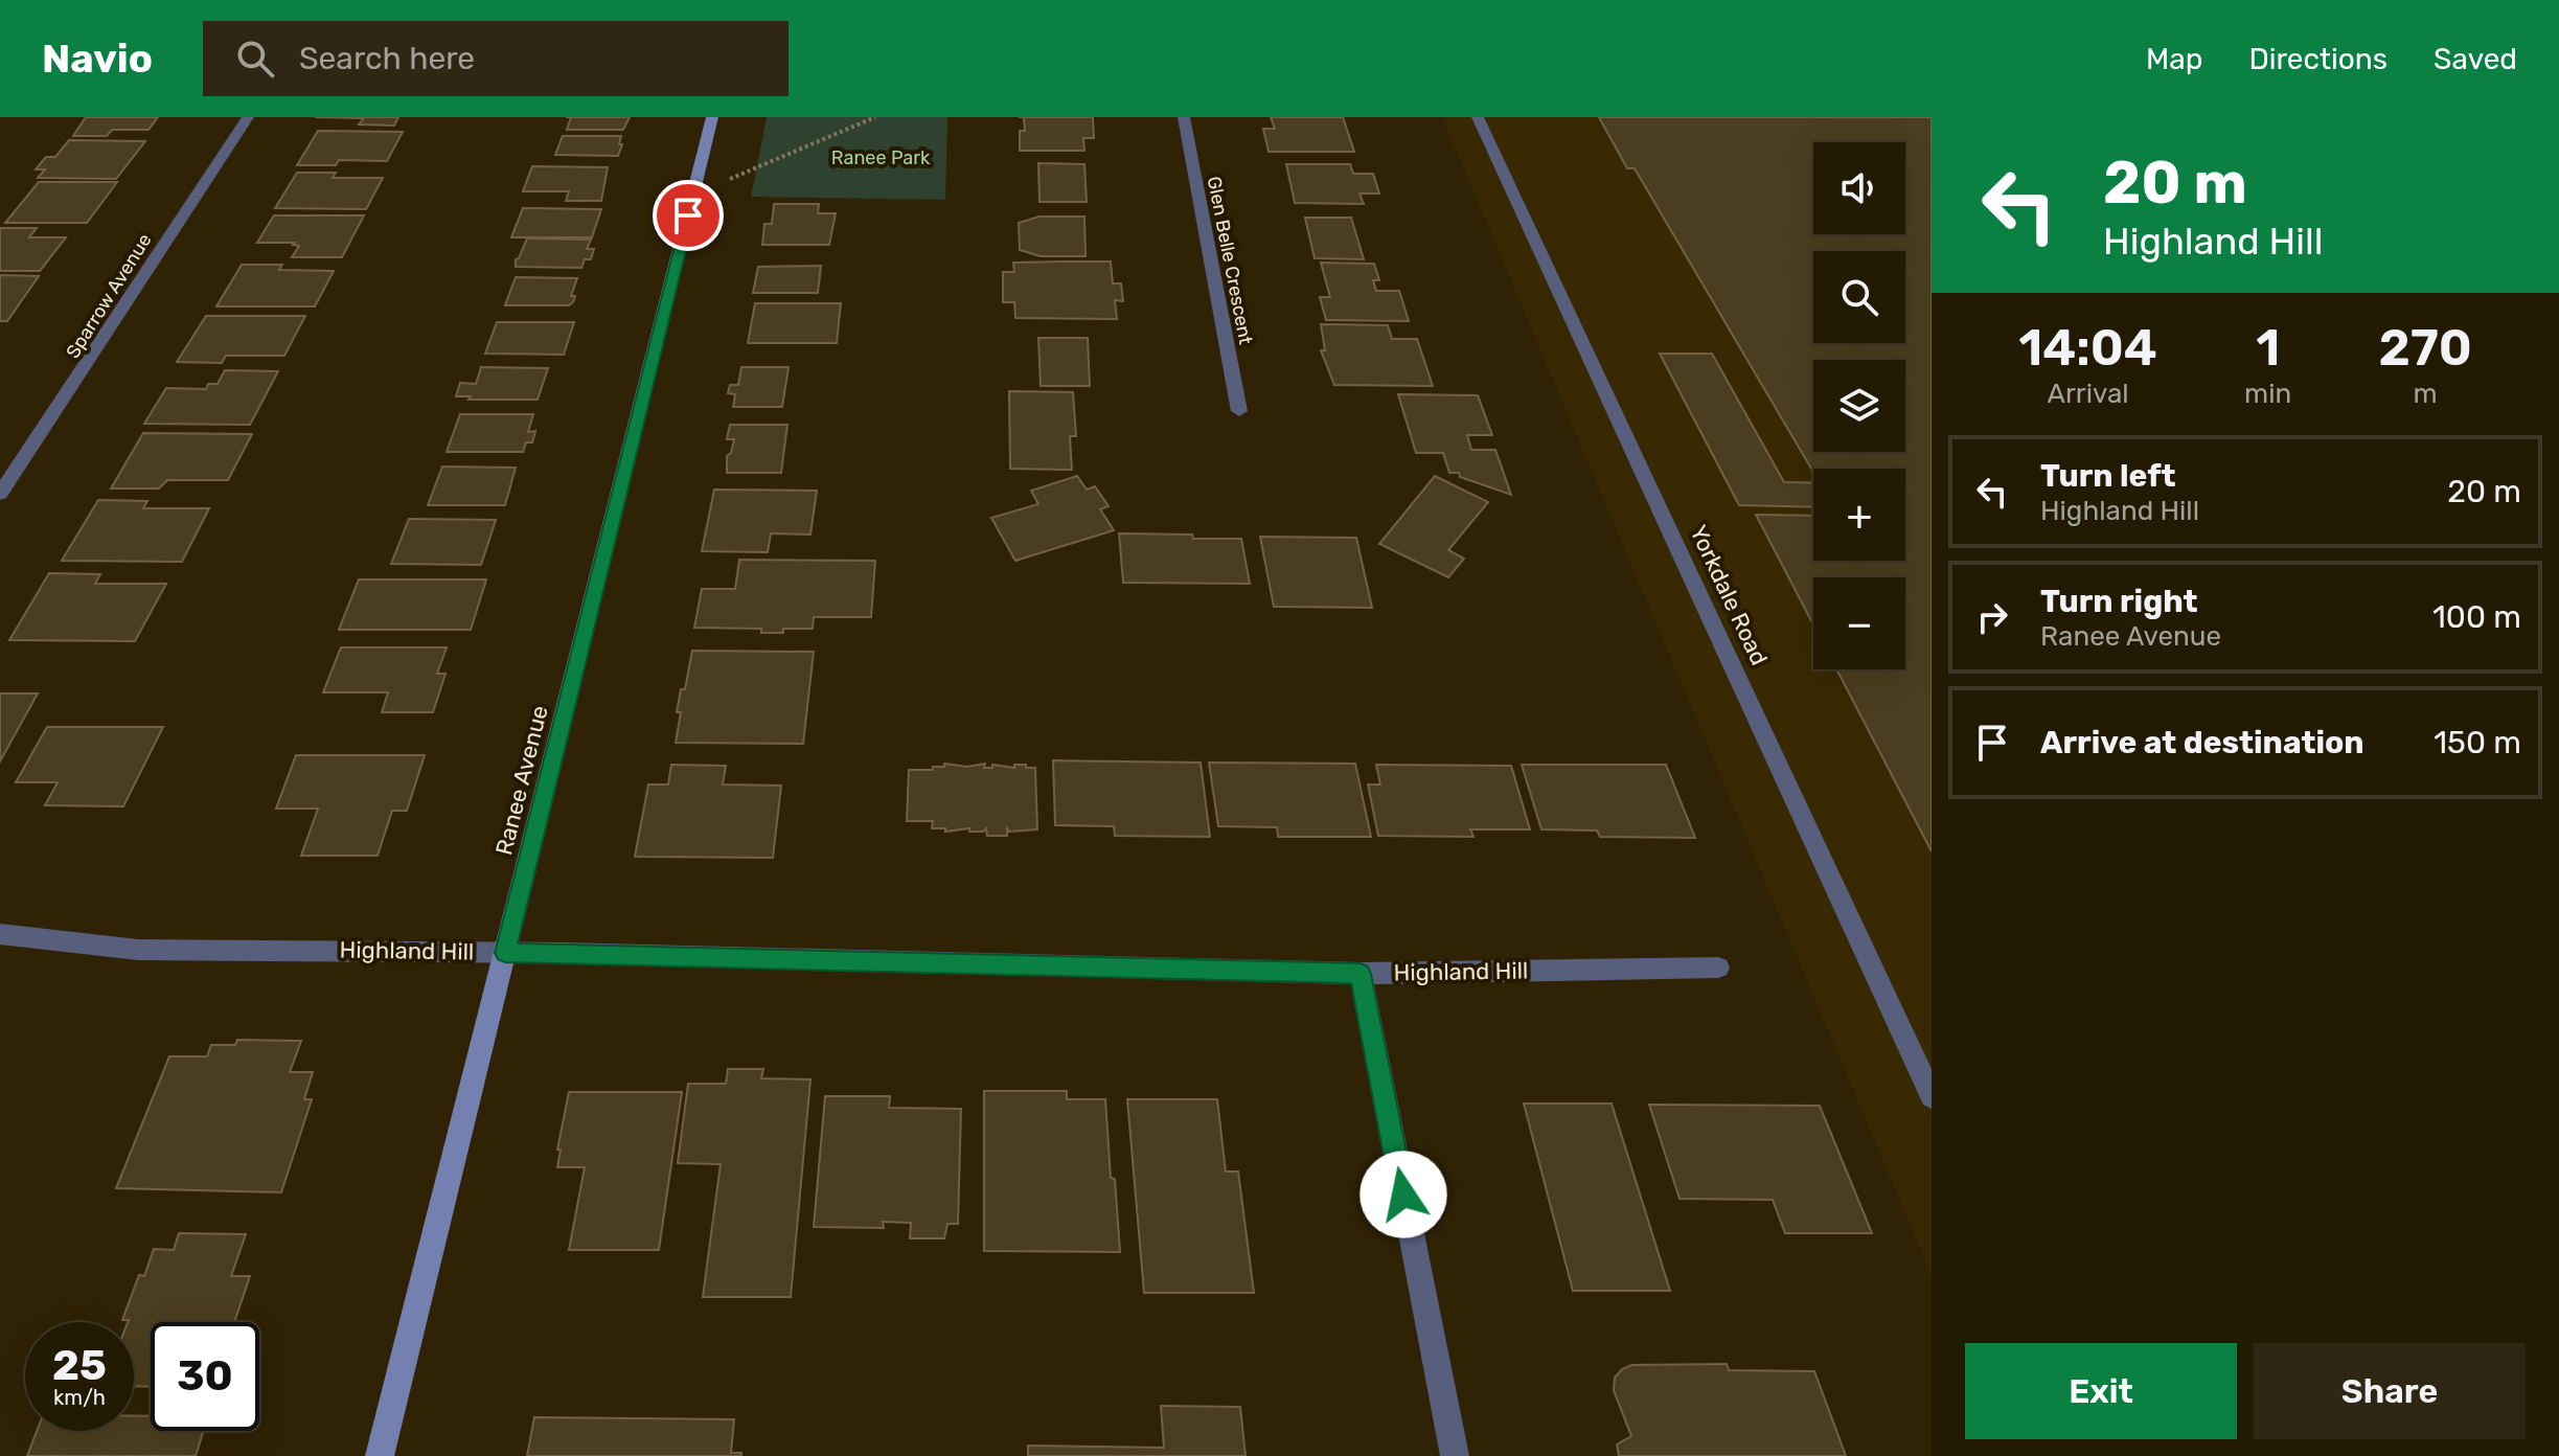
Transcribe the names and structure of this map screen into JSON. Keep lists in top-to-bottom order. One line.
{"streets":{"street":["Glen Belle Crescent","Sparrow Avenue","Yorkdale Road","Ranee Avenue","Highland Hill"]},"crossings":[["Ranee Avenue","Highland Hill"]],"parks":["Ranee Park"],"page":{"header":"Navio","search":"Search here","nav":["Map","Directions","Saved"],"turn":["20 m","Highland Hill"],"map_buttons":["+","−"],"eta":["14:04","Arrival","1","min","270","m"],"list":[{"name":"Turn left","note":"Highland Hill","value":"20 m"},{"name":"Turn right","note":"Ranee Avenue","value":"100 m"},{"name":"Arrive at destination","value":"150 m"}],"speed":"25 km/h","limit":"30","buttons":["Exit","Share"]}}
